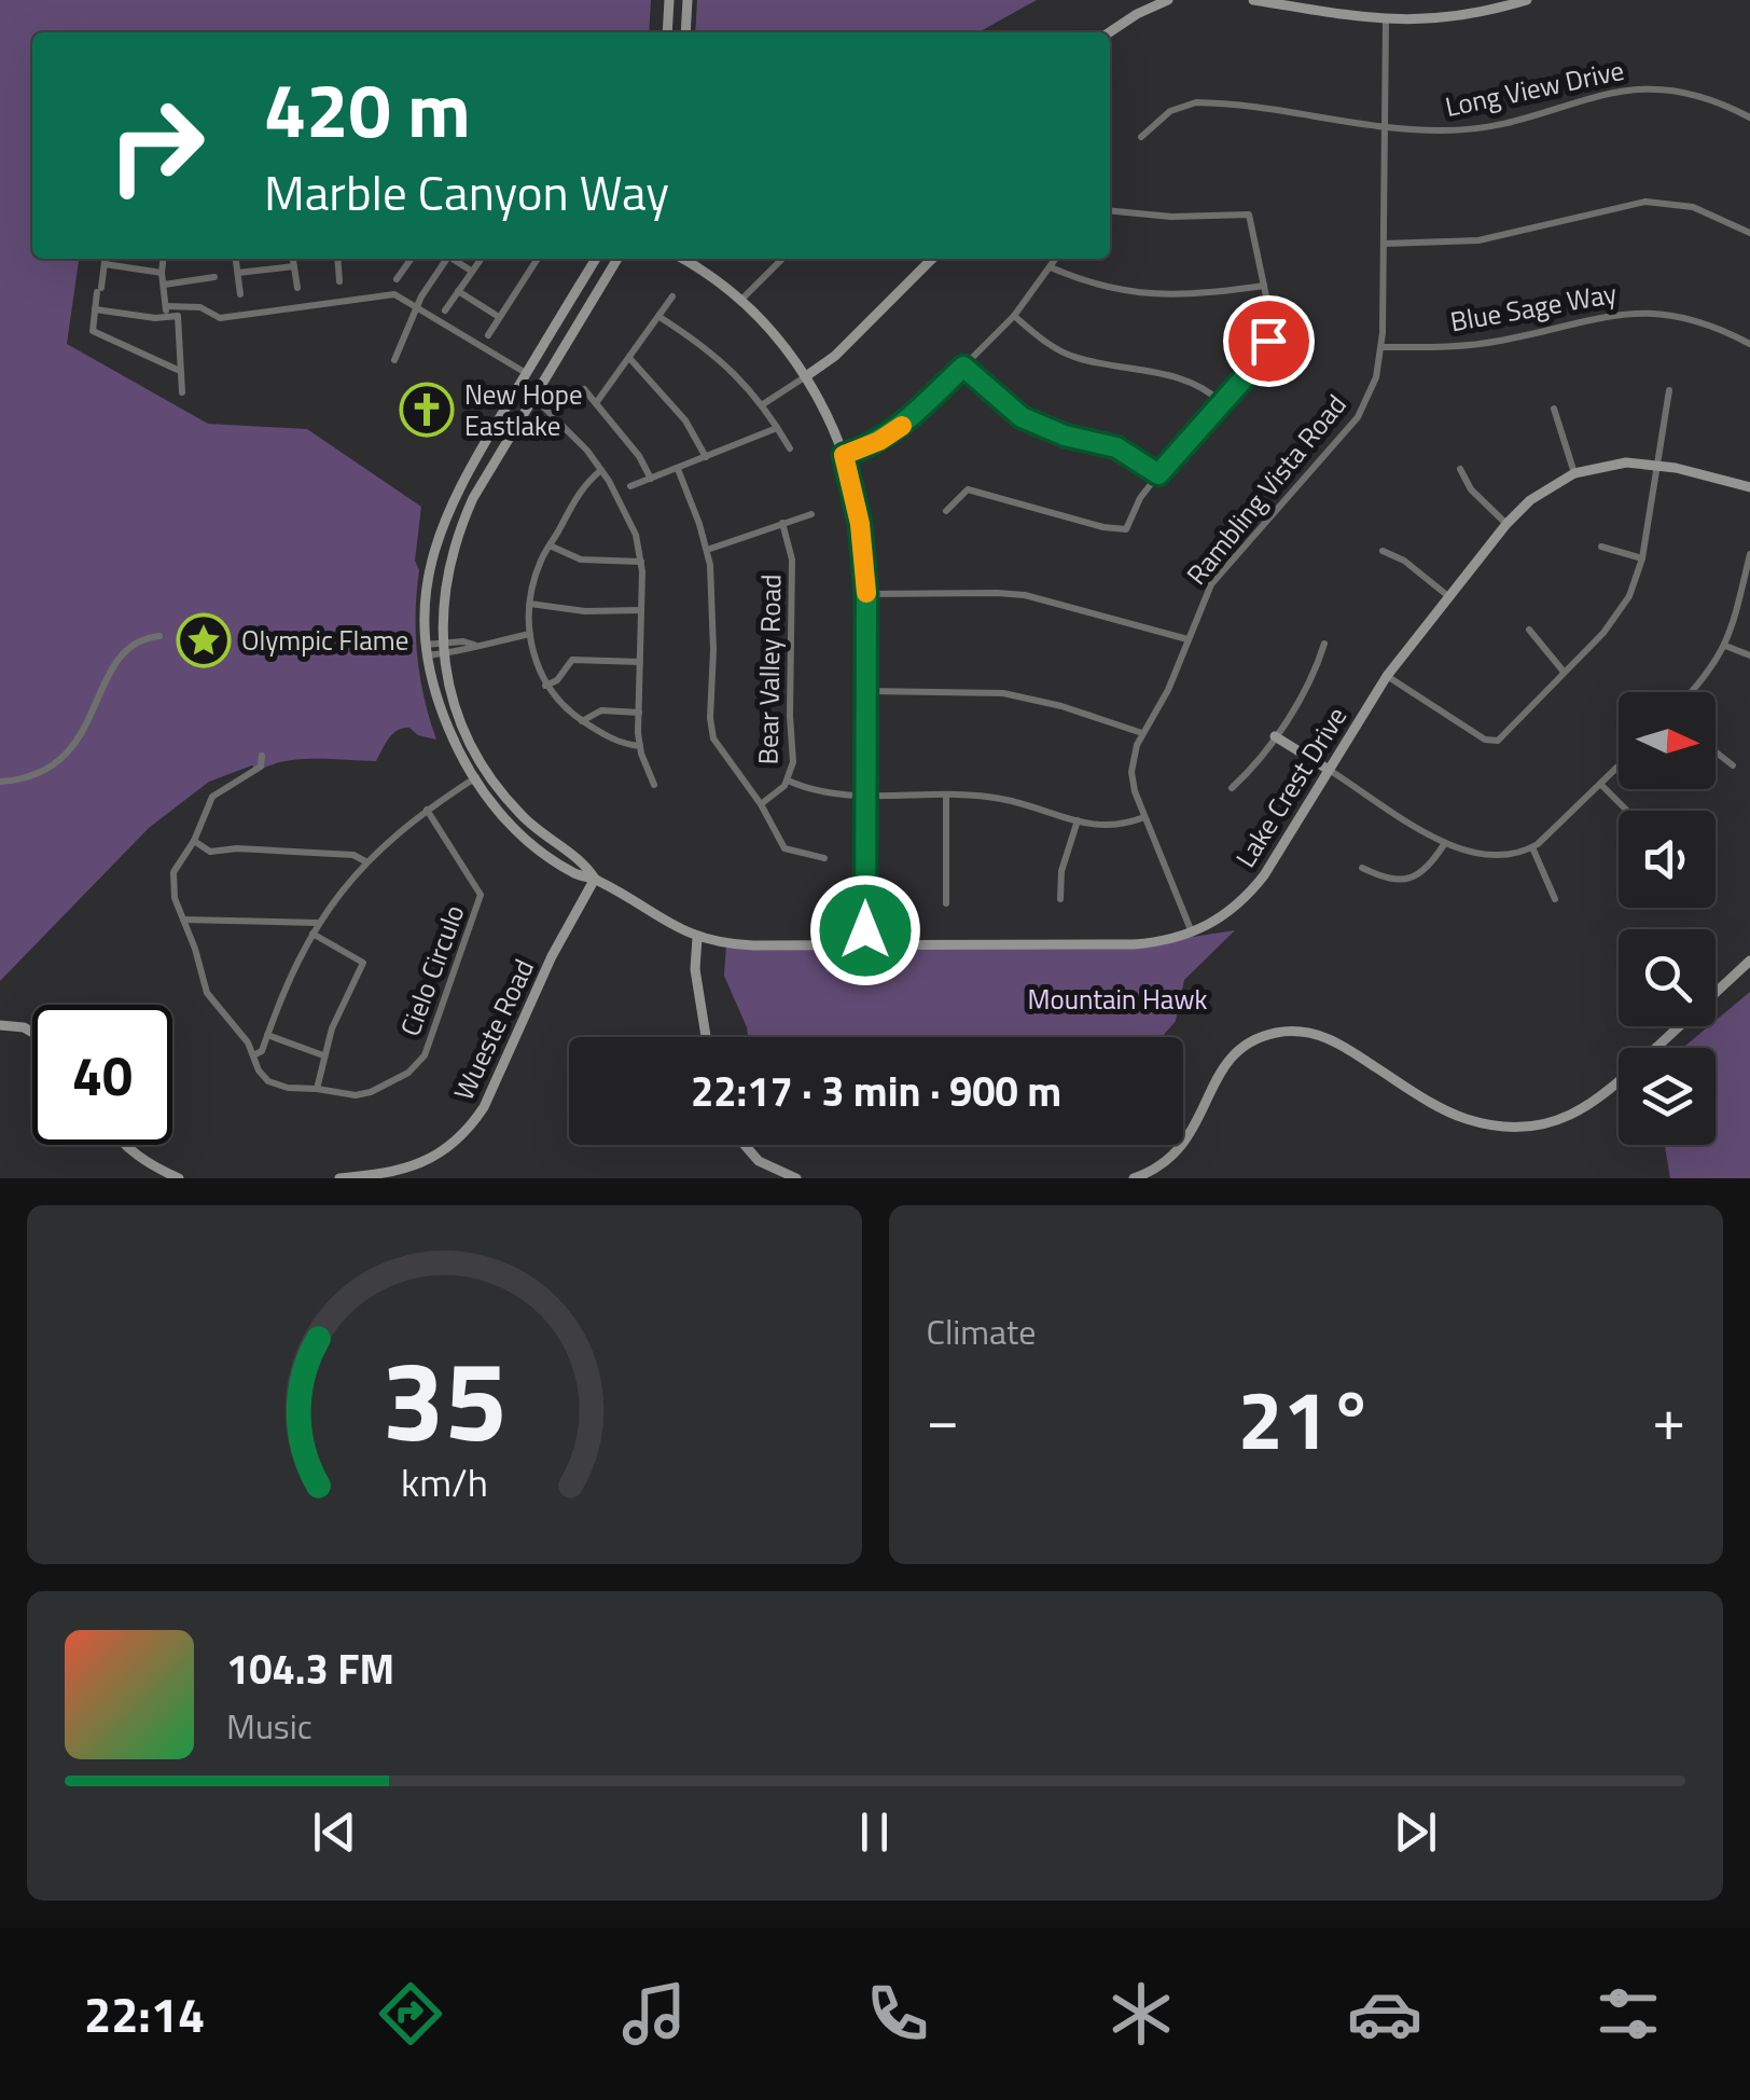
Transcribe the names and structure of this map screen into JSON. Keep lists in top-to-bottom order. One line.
{"streets":{"main road":["Lake Crest Drive","Wueste Road"],"street":["Long View Drive","Blue Sage Way","Rambling Vista Road","Bear Valley Road","Cielo Circulo"]},"crossings":[["Long View Drive","Rambling Vista Road"],["Blue Sage Way","Rambling Vista Road"],["Rambling Vista Road","Lake Crest Drive"],["Lake Crest Drive","Wueste Road"]],"parks":["Mountain Hawk"],"places":{"church":["New Hope Eastlake"],"place":["Olympic Flame"]},"north":"right","page":{"turn":["420 m","Marble Canyon Way"],"limit":"40","trip":"22:17 · 3 min · 900 m","tile":"Climate","heat":["−","21°","+"],"song":["104.3 FM","Music"],"tabs":"22:14","gauge":["35","km/h"]}}
